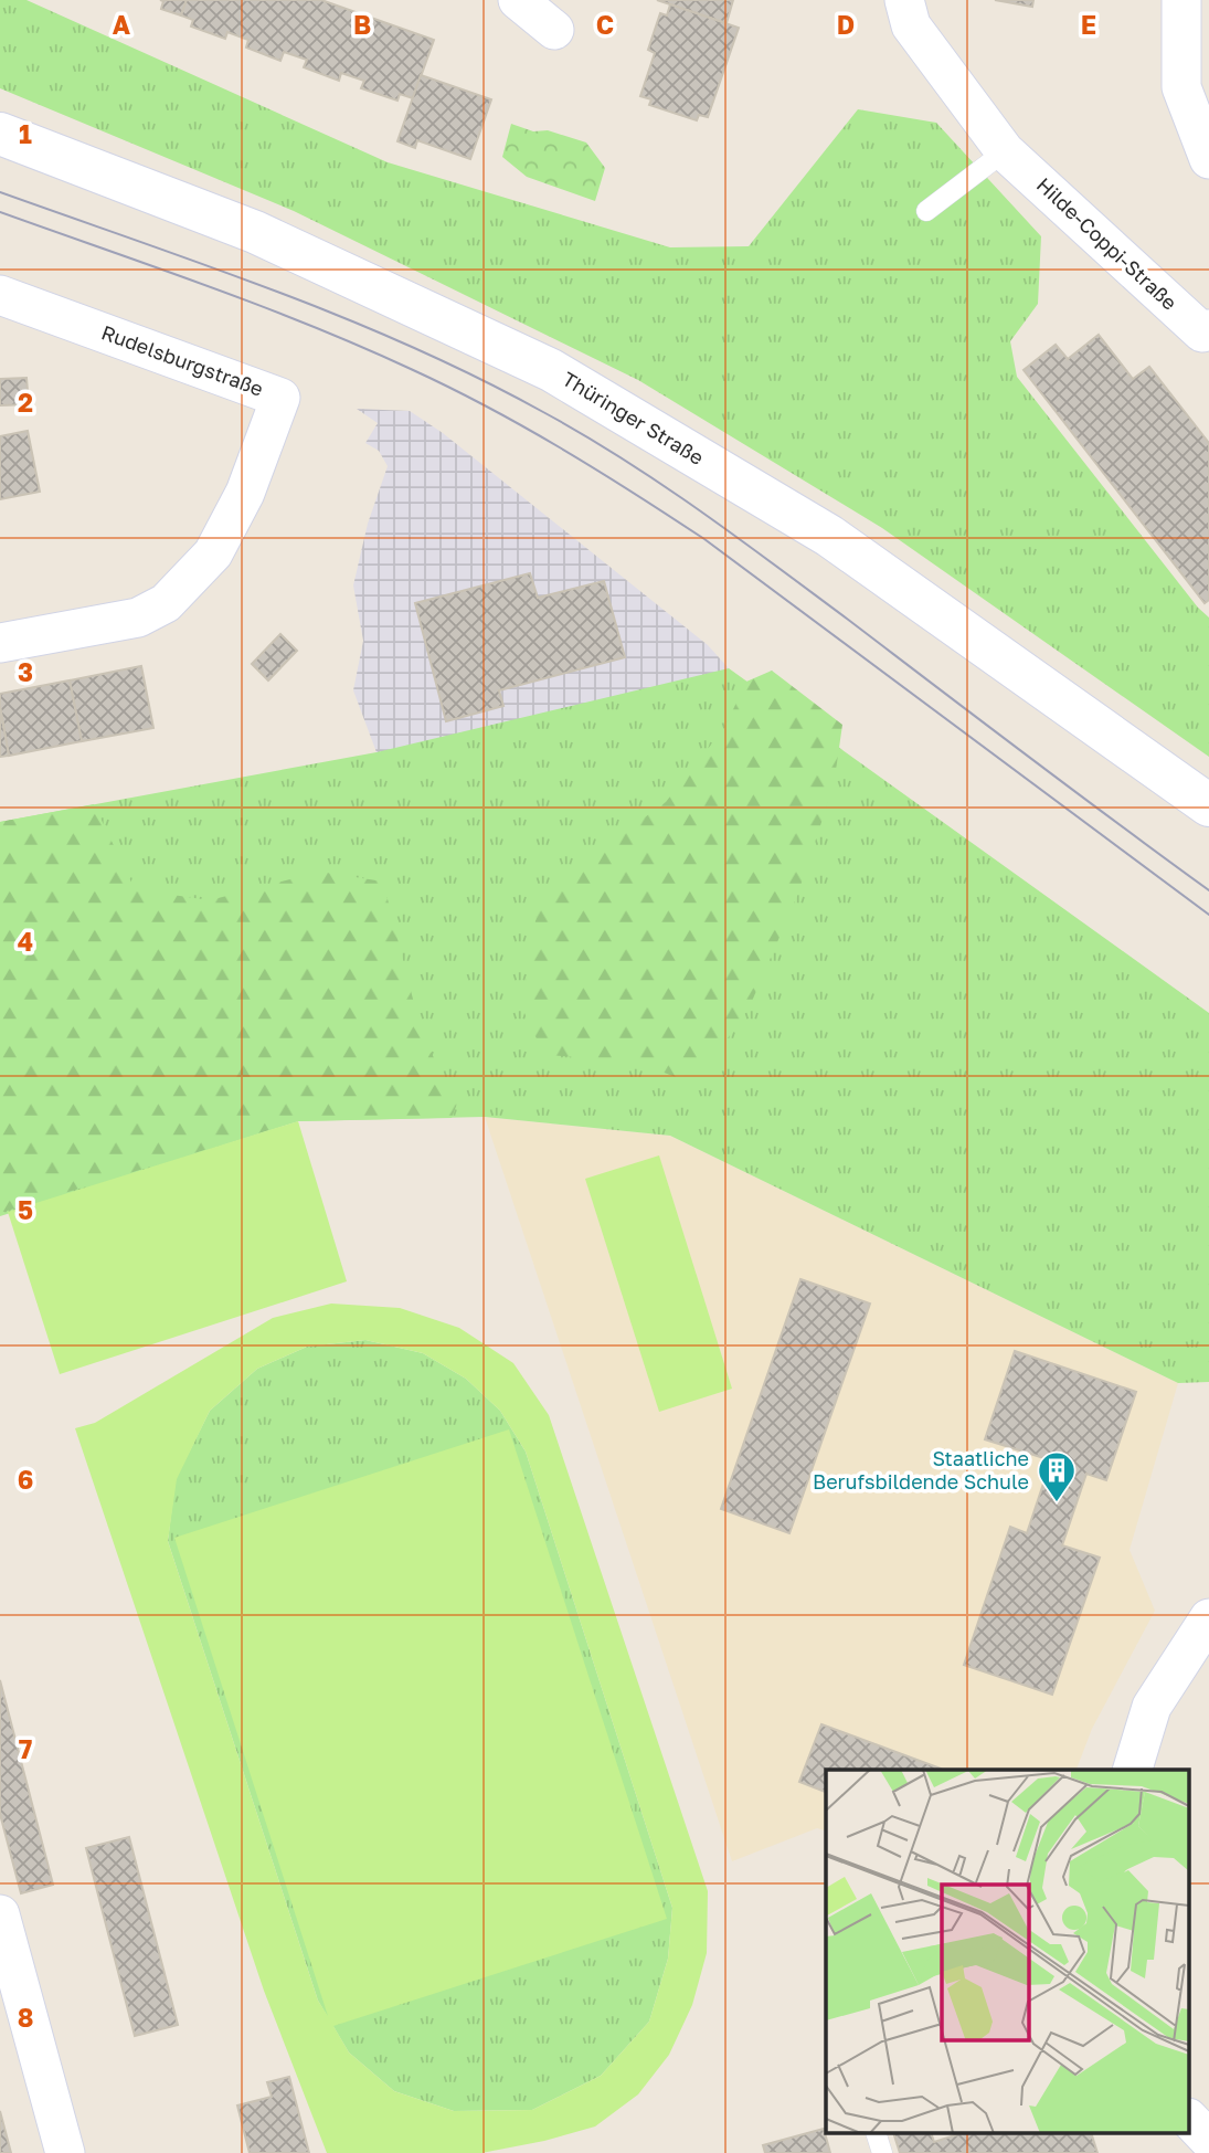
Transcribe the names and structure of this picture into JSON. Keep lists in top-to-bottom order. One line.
{"streets":{"main road":["Thüringer Straße"],"street":["Hilde-Coppi-Straße","Rudelsburgstraße"]},"places":{"building":["Staatliche Berufsbildende Schule"]},"grid":{"columns":["A","B","C","D","E"],"rows":["1","2","3","4","5","6","7","8"]}}
